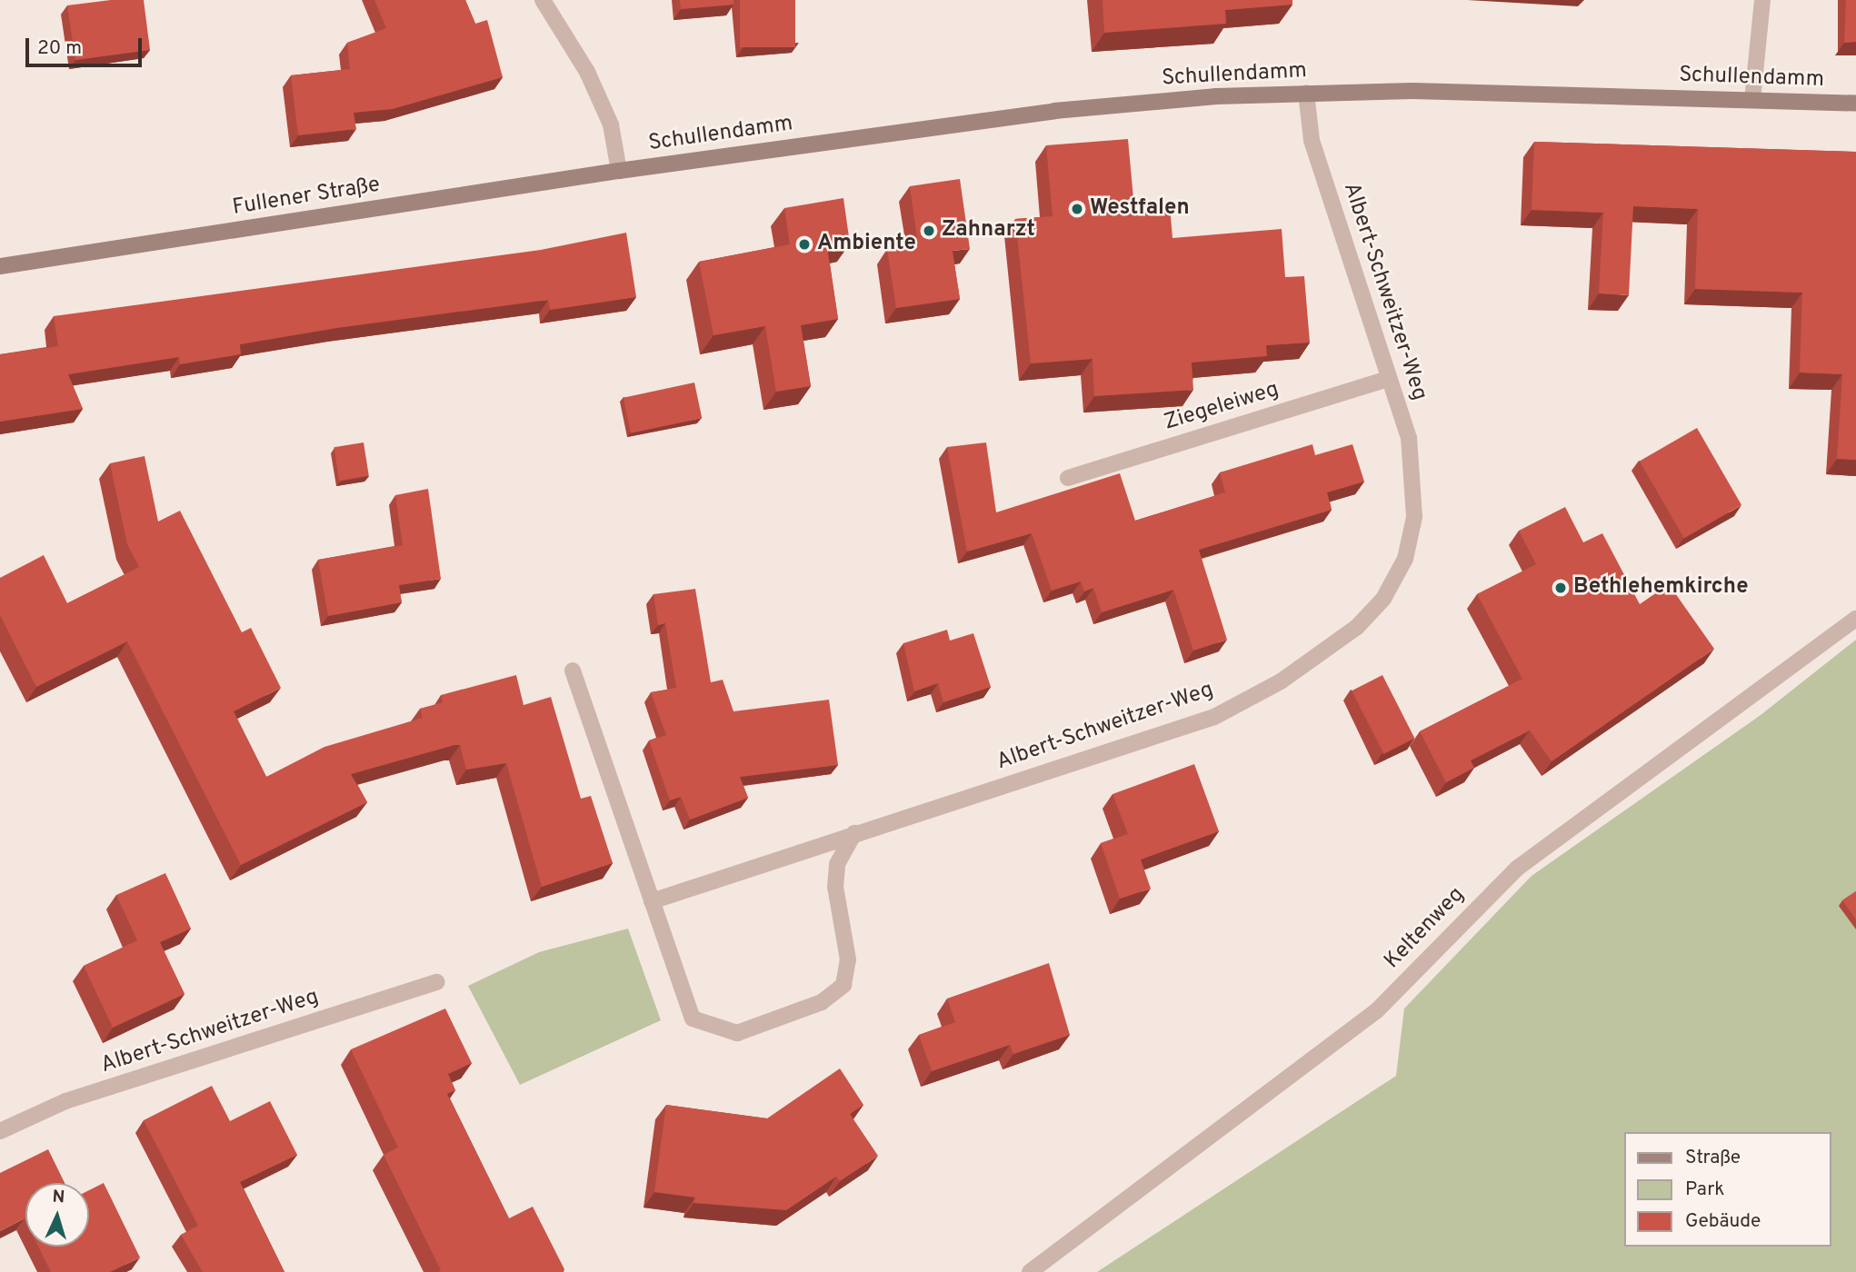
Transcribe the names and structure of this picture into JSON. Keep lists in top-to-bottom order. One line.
{"streets":{"main road":["Schullendamm","Fullener Straße"],"street":["Albert-Schweitzer-Weg","Ziegeleiweg","Keltenweg"]},"crossings":[["Schullendamm","Fullener Straße"],["Schullendamm","Albert-Schweitzer-Weg"],["Albert-Schweitzer-Weg","Ziegeleiweg"]],"places":["Westfalen","Zahnarzt","Ambiente","Bethlehemkirche"],"legend":["Straße","Park","Gebäude"],"scale_bar":"20 m","north":"top"}
